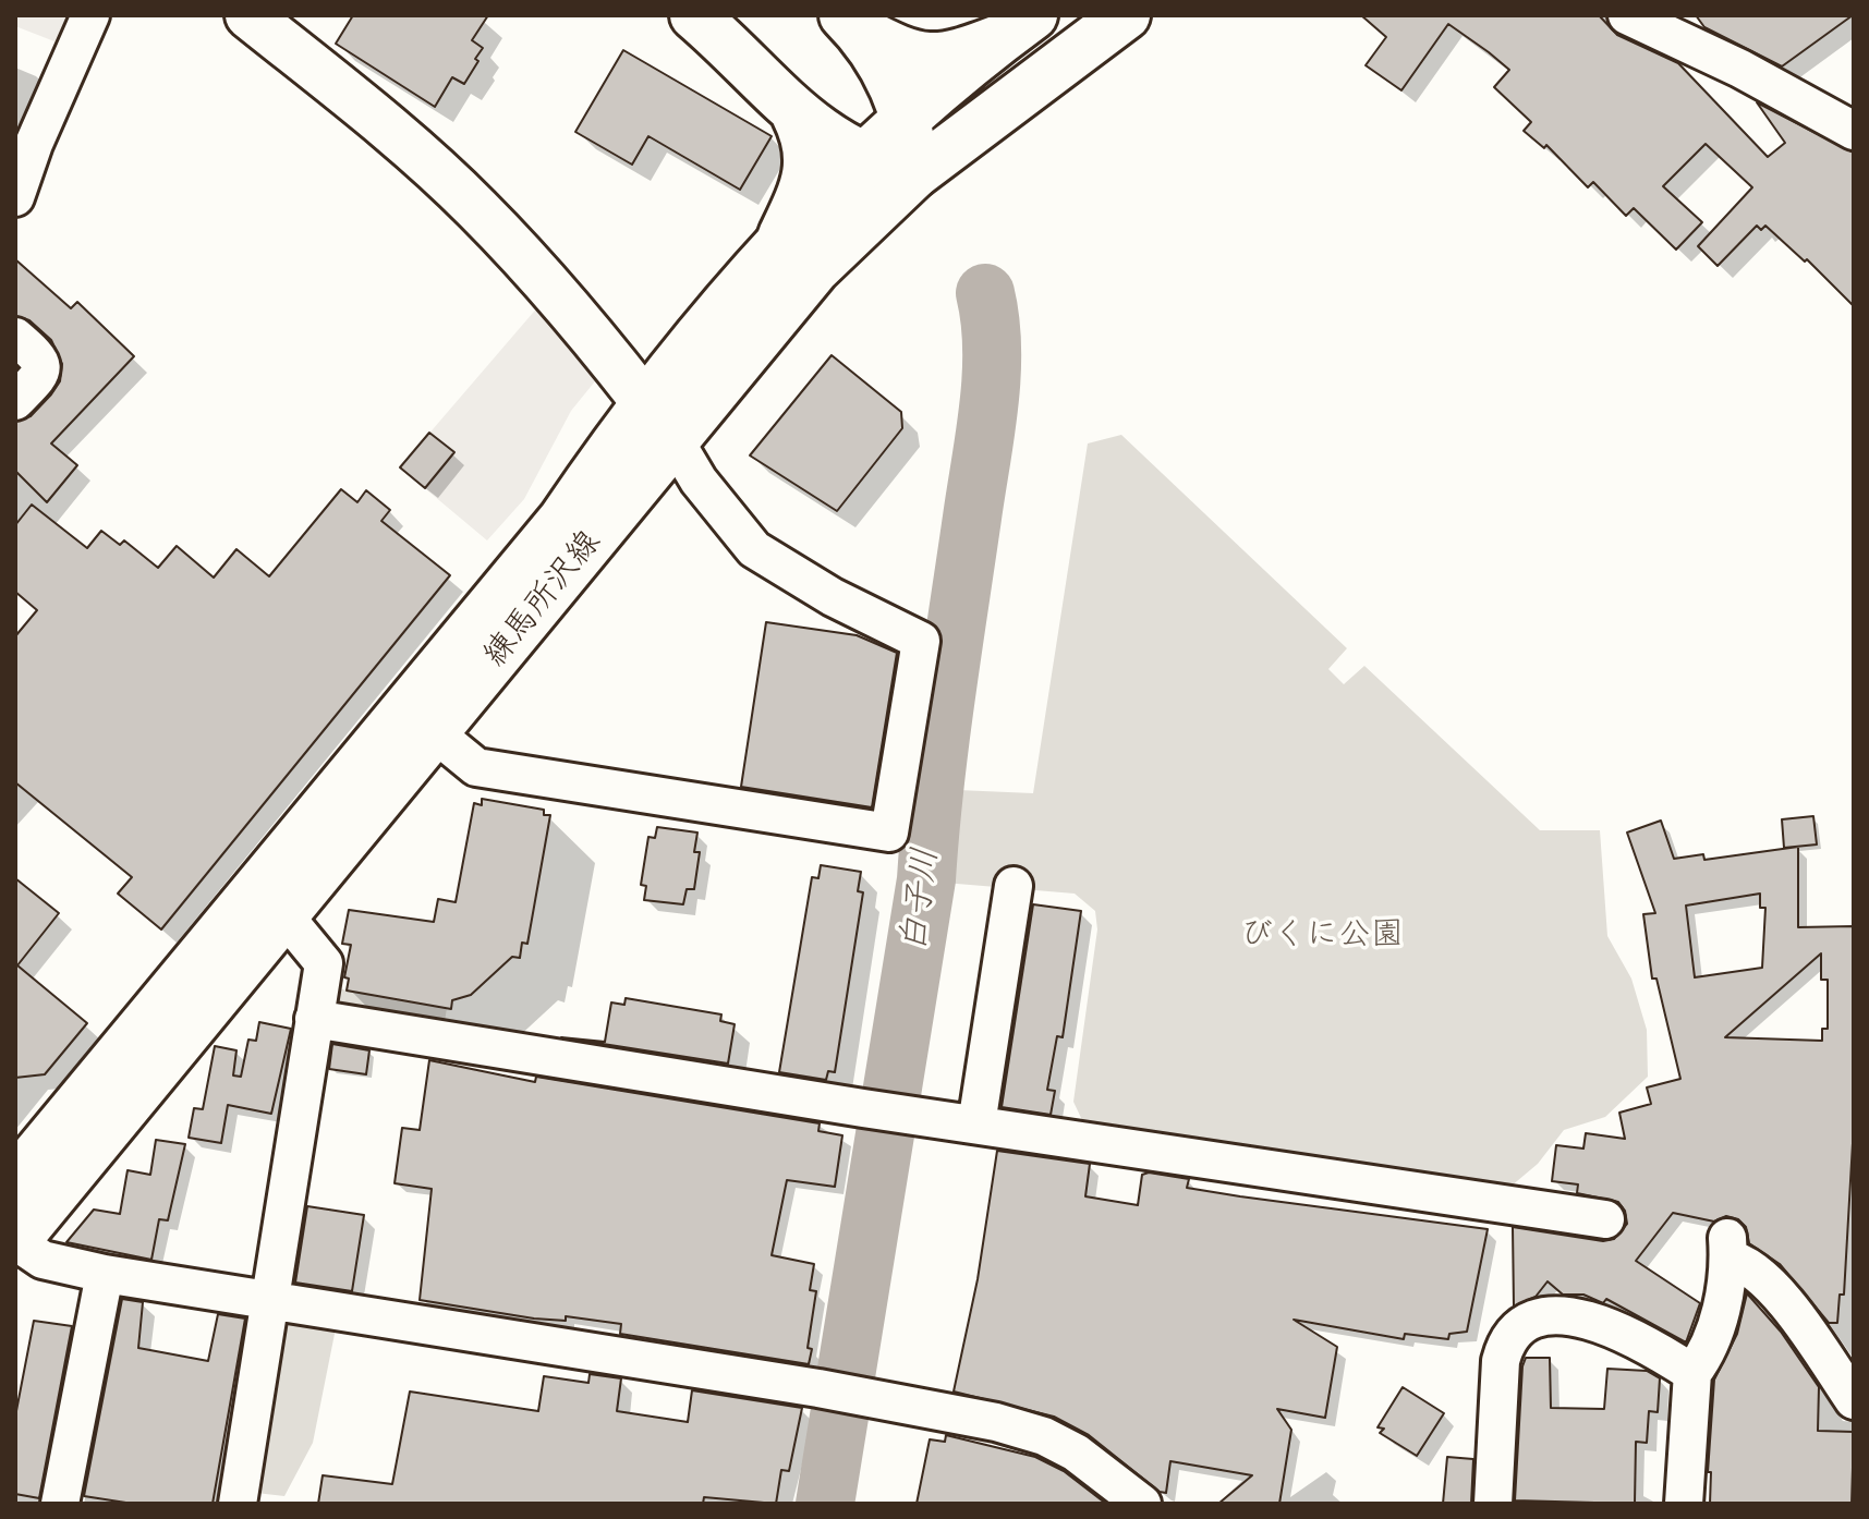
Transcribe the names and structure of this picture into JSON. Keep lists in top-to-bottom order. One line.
{"streets":{"main road":["練馬所沢線"]},"water":["白子川"],"parks":["びくに公園"]}
